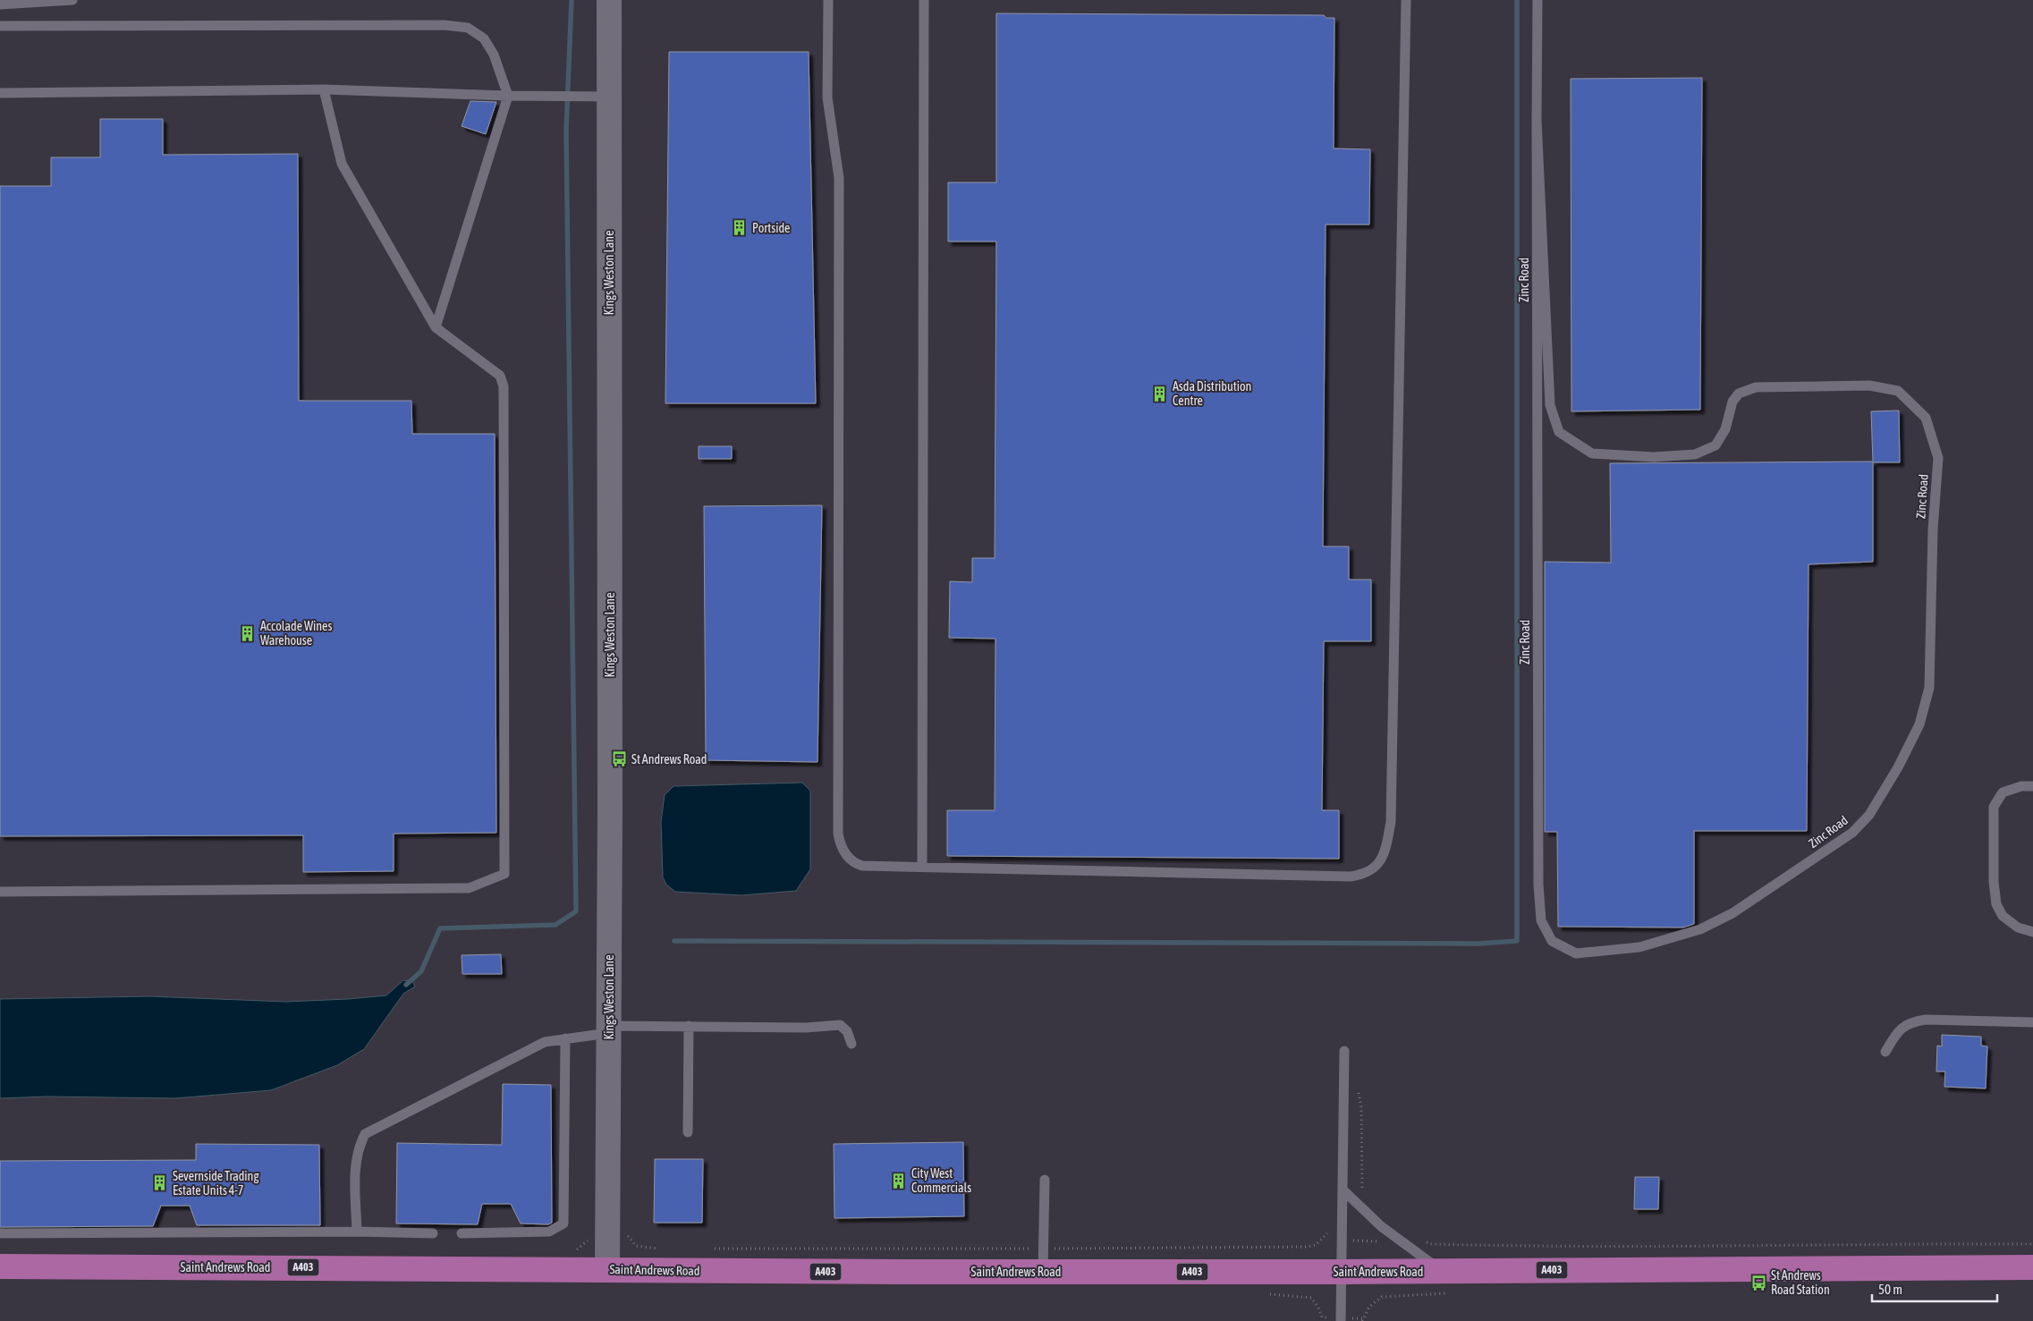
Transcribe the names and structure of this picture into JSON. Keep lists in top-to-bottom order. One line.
{"streets":{"highway":["Saint Andrews Road","A403"],"street":["Kings Weston Lane"],"lane":["Zinc Road"]},"crossings":[["Kings Weston Lane","Saint Andrews Road"]],"places":{"building":["Portside","Asda Distribution Centre","Accolade Wines Warehouse","City West Commercials","Severnside Trading Estate Units 4-7"],"bus stop":["St Andrews Road","St Andrews Road Station"]},"scale_bar":"50 m"}
